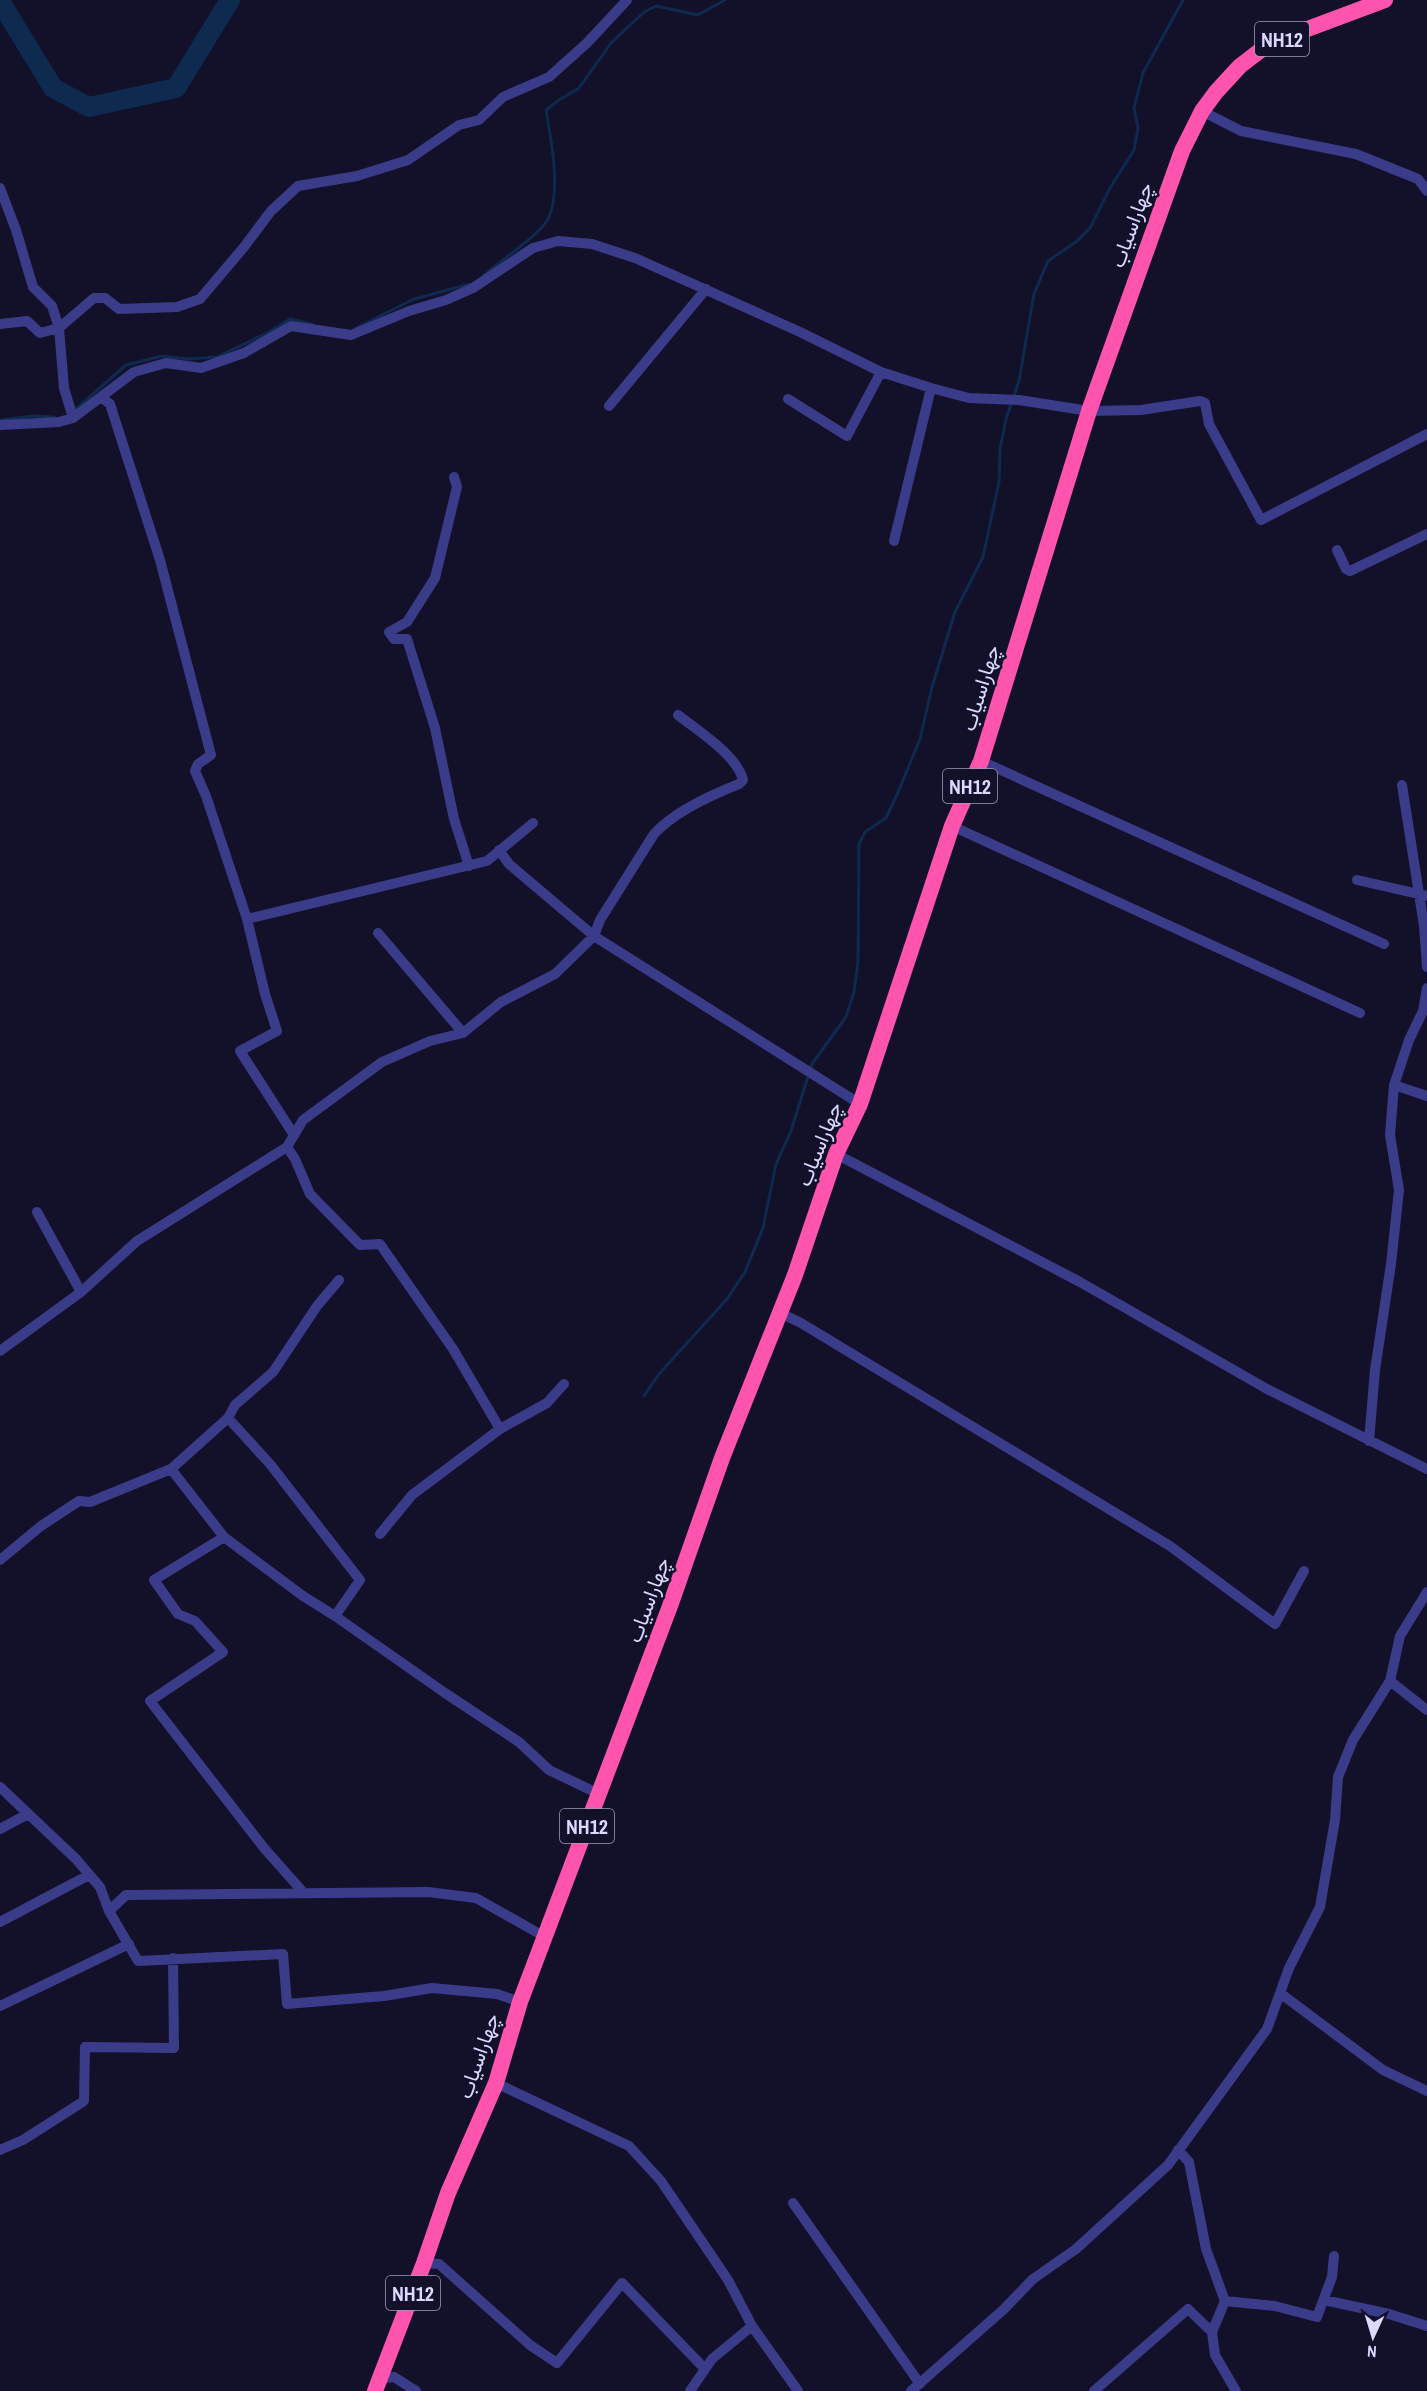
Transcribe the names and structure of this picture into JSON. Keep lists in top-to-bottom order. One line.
{"streets":{"highway":["NH12","چهاراسیاب"]},"north":"bottom"}
